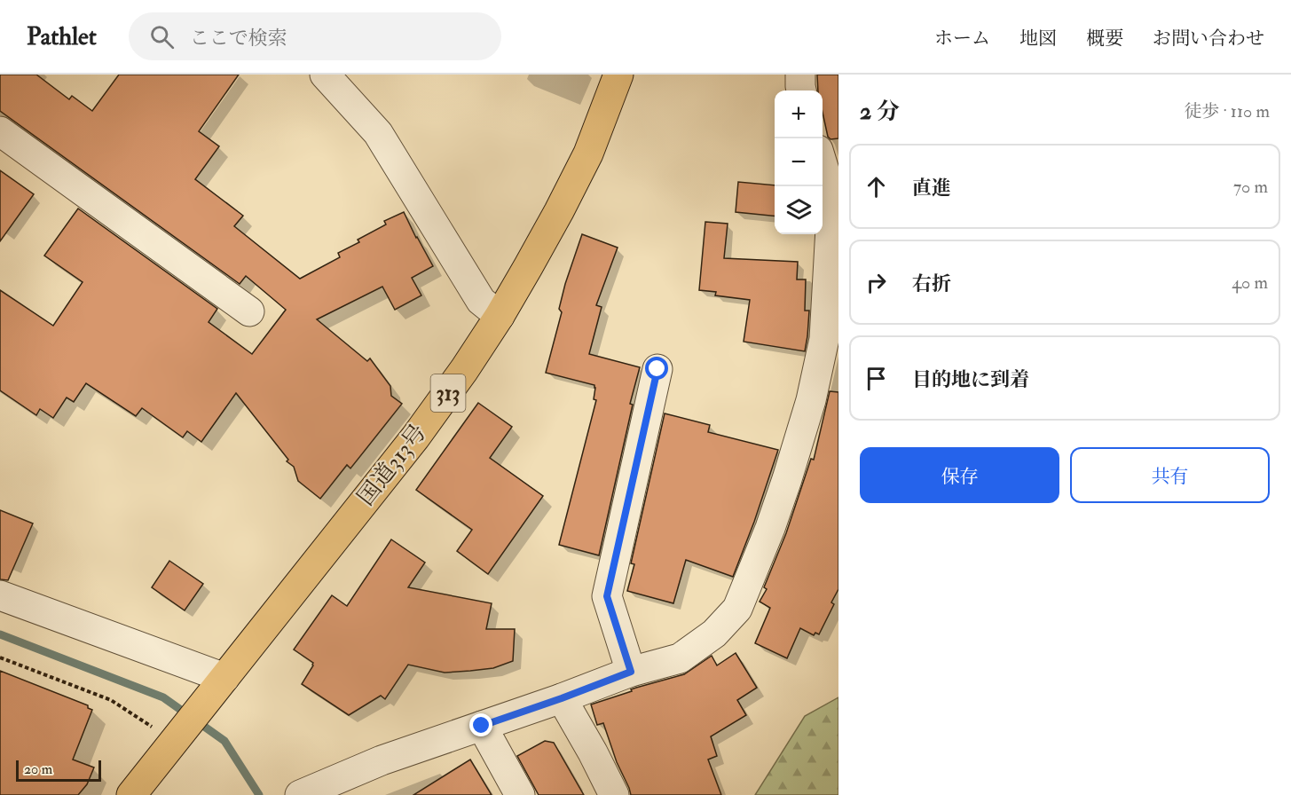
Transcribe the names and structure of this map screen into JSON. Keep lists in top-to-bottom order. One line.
{"streets":{"highway":["313","国道313号"]},"scale_bar":"20 m","page":{"header":"Pathlet","search":"ここで検索","nav":["ホーム","地図","概要","お問い合わせ"],"heading":["2 分","徒歩 · 110 m"],"map_buttons":["+","−"],"list":[["直進","70 m"],["右折","40 m"],"目的地に到着"],"buttons":["保存","共有"],"scale":"20 m"}}
